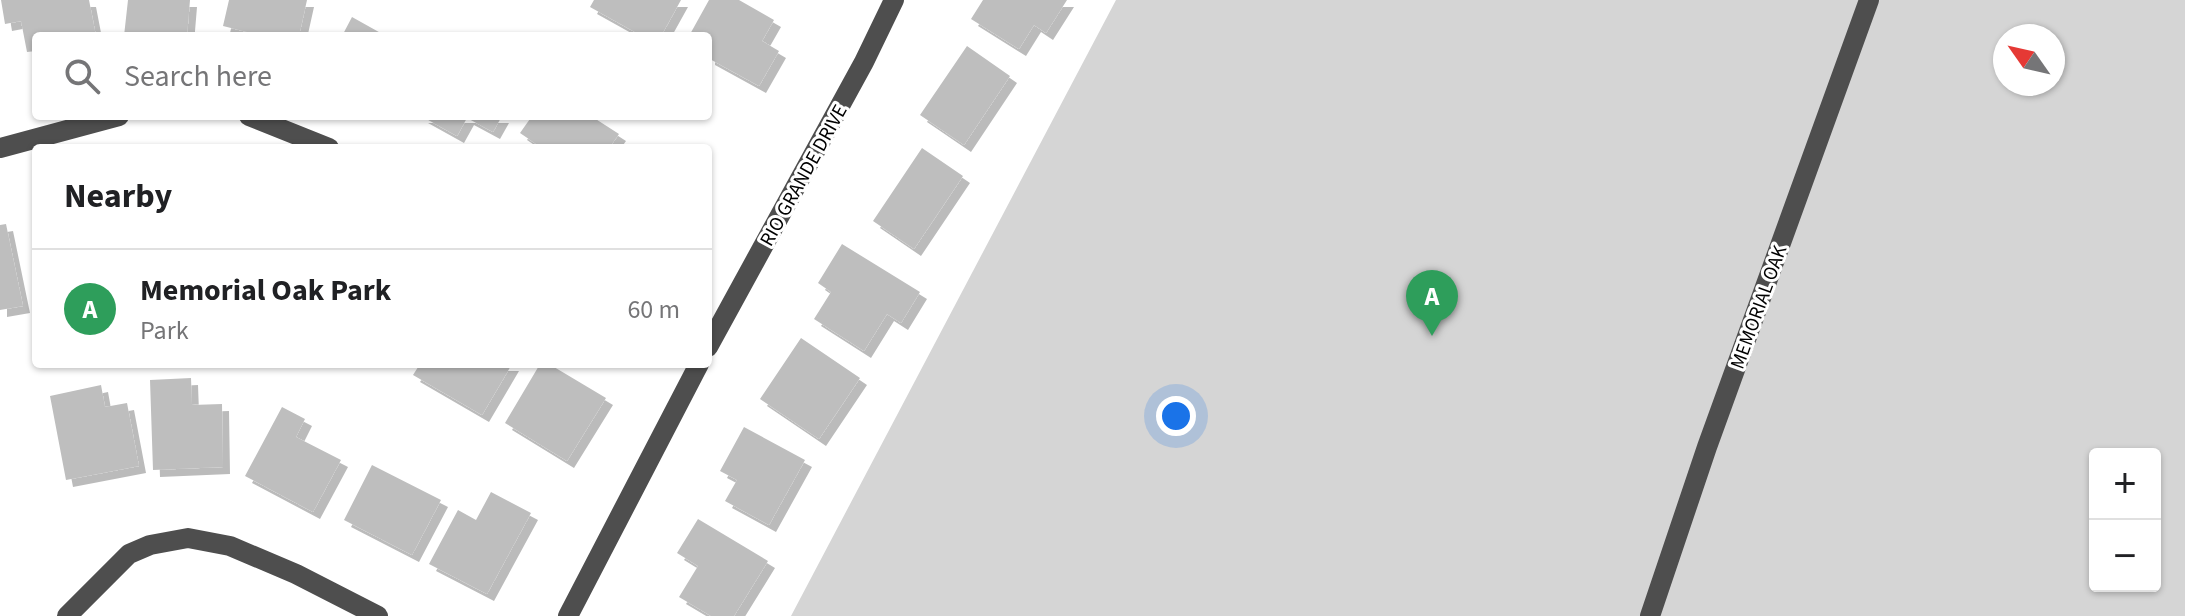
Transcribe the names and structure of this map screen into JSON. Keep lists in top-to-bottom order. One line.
{"streets":{"street":["RIO GRANDE DRIVE","MEMORIAL OAK"]},"north":"top left","page":{"search":"Search here","heading":"Nearby","list":[{"mark":"A","name":"Memorial Oak Park","note":"Park","value":"60 m"}],"pins":"A","map_buttons":["+","−"]}}
